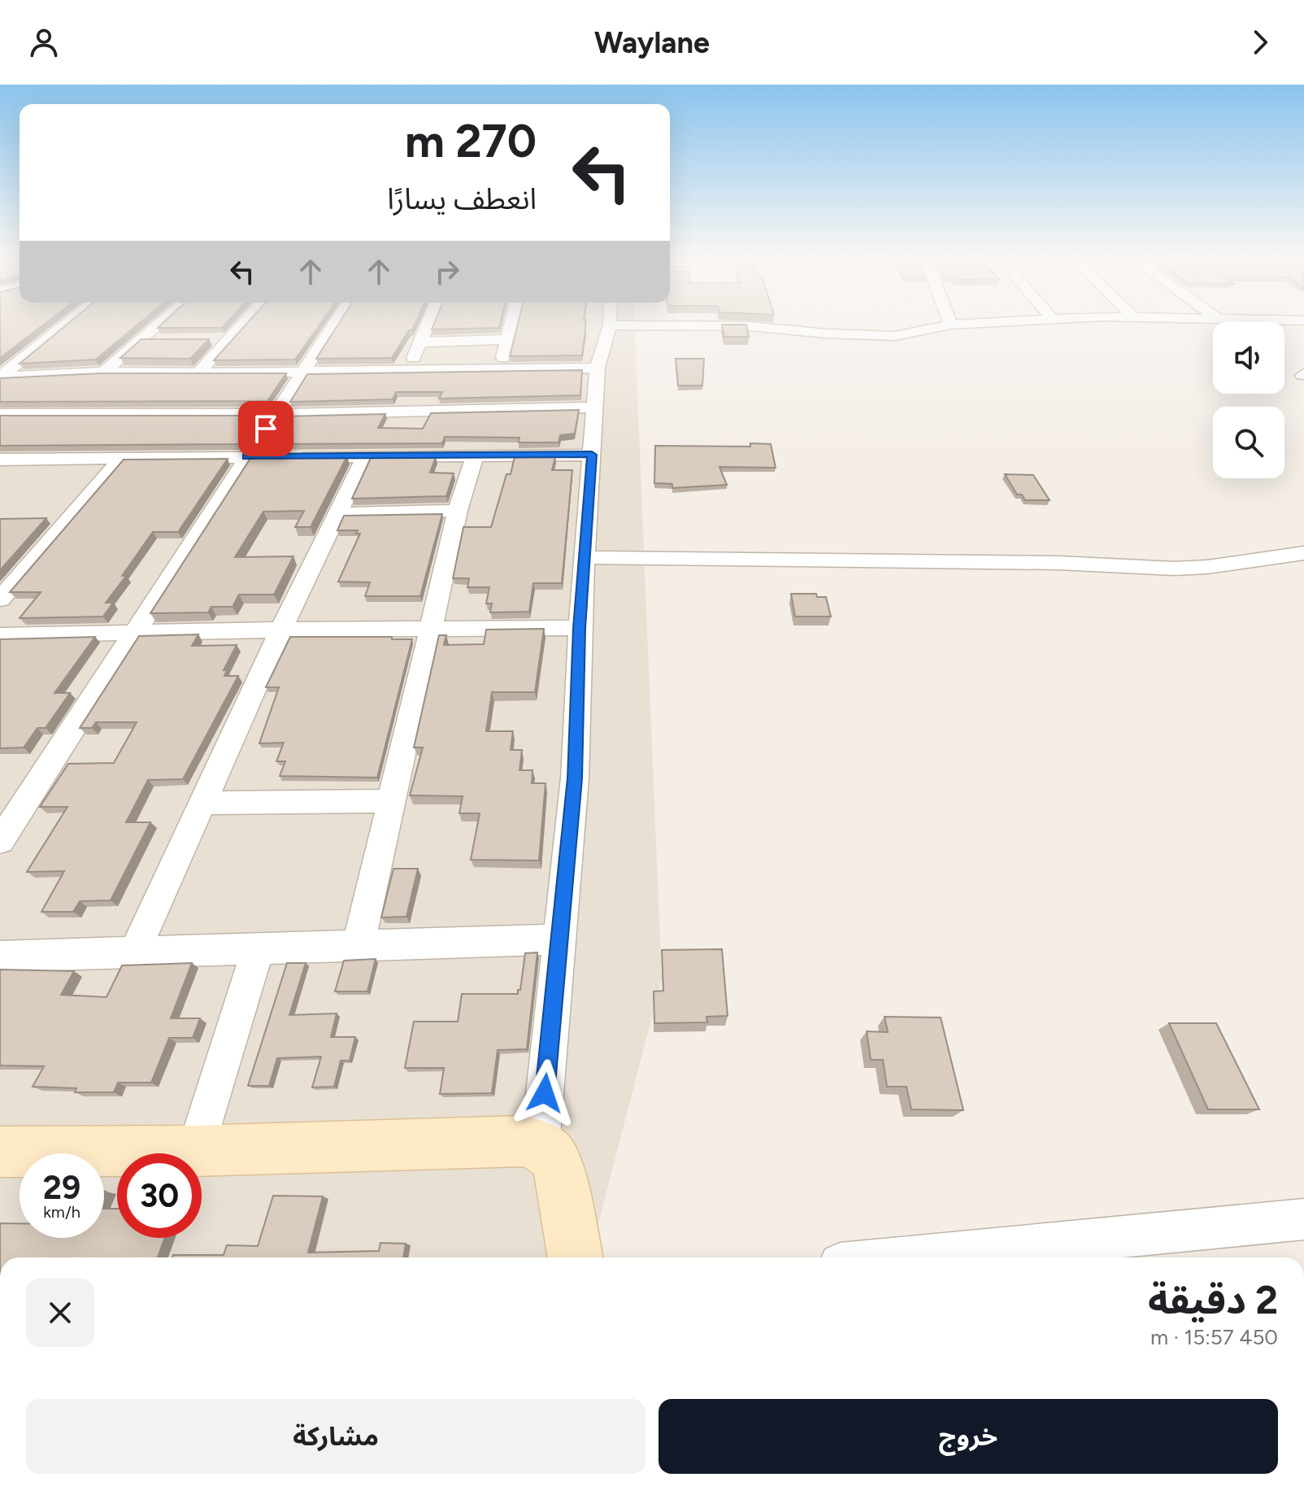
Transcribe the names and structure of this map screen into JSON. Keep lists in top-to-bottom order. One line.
{"page":{"header":"Waylane","turn":["270 m","انعطف يسارًا"],"speed":"29 km/h","limit":"30","heading":["2 دقيقة","450 m · 15:57"],"buttons":["خروج","مشاركة"]}}
